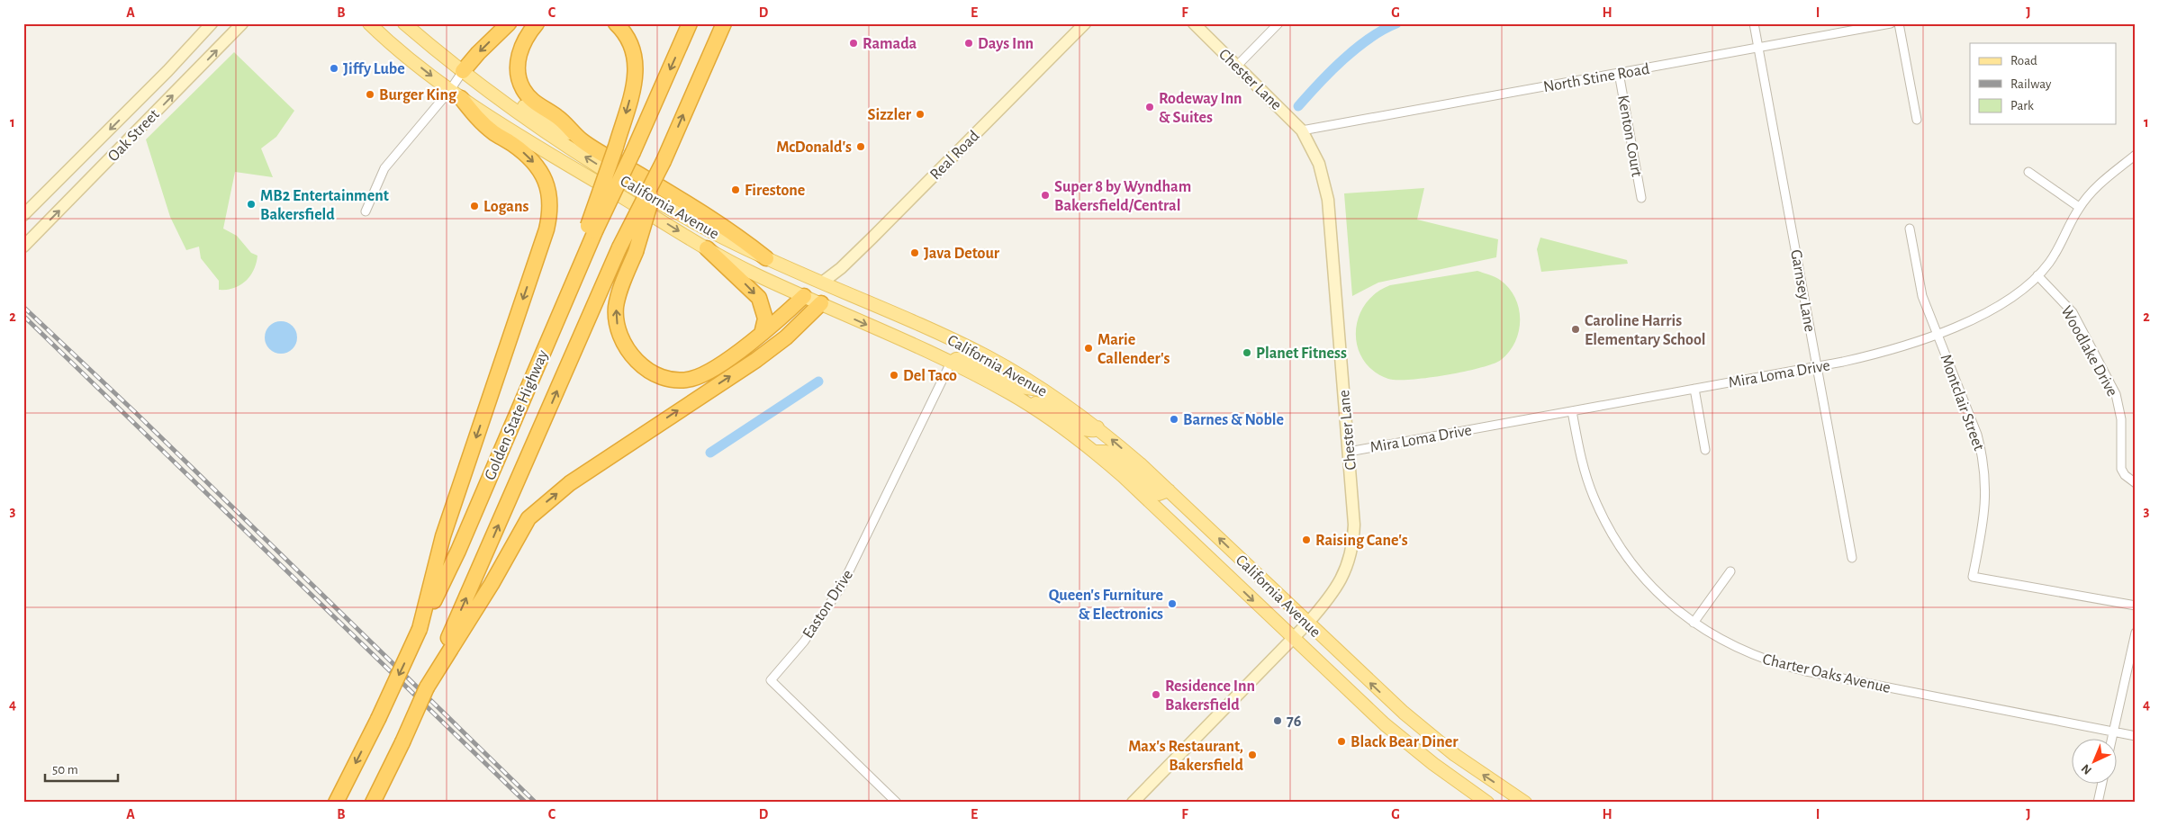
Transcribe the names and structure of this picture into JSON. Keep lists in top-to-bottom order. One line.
{"streets":{"highway":["Golden State Highway"],"main road":["California Avenue"],"street":["North Stine Road","Chester Lane","Oak Street","Kenton Court","Real Road","Garnsey Lane","Woodlake Drive","Mira Loma Drive","Montclair Street","Easton Drive","Charter Oaks Avenue"]},"crossings":[["North Stine Road","Chester Lane"],["North Stine Road","Kenton Court"],["North Stine Road","Garnsey Lane"],["Chester Lane","California Avenue"],["Chester Lane","Mira Loma Drive"],["Real Road","California Avenue"],["California Avenue","Easton Drive"],["Garnsey Lane","Mira Loma Drive"],["Woodlake Drive","Mira Loma Drive"],["Mira Loma Drive","Montclair Street"],["Mira Loma Drive","Charter Oaks Avenue"]],"places":["Ramada","Days Inn","Jiffy Lube","Burger King","Rodeway Inn & Suites","Sizzler","McDonald's","Firestone","Super 8 by Wyndham Bakersfield/Central","MB2 Entertainment Bakersfield","Logans","Java Detour","Caroline Harris Elementary School","Marie Callender's","Planet Fitness","Del Taco","Barnes & Noble","Raising Cane's","Queen's Furniture & Electronics","Residence Inn Bakersfield","76","Black Bear Diner","Max's Restaurant, Bakersfield"],"legend":["Road","Railway","Park"],"scale_bar":"50 m","north":"bottom left","grid":{"columns":["A","B","C","D","E","F","G","H","I","J"],"rows":["1","2","3","4"]}}
